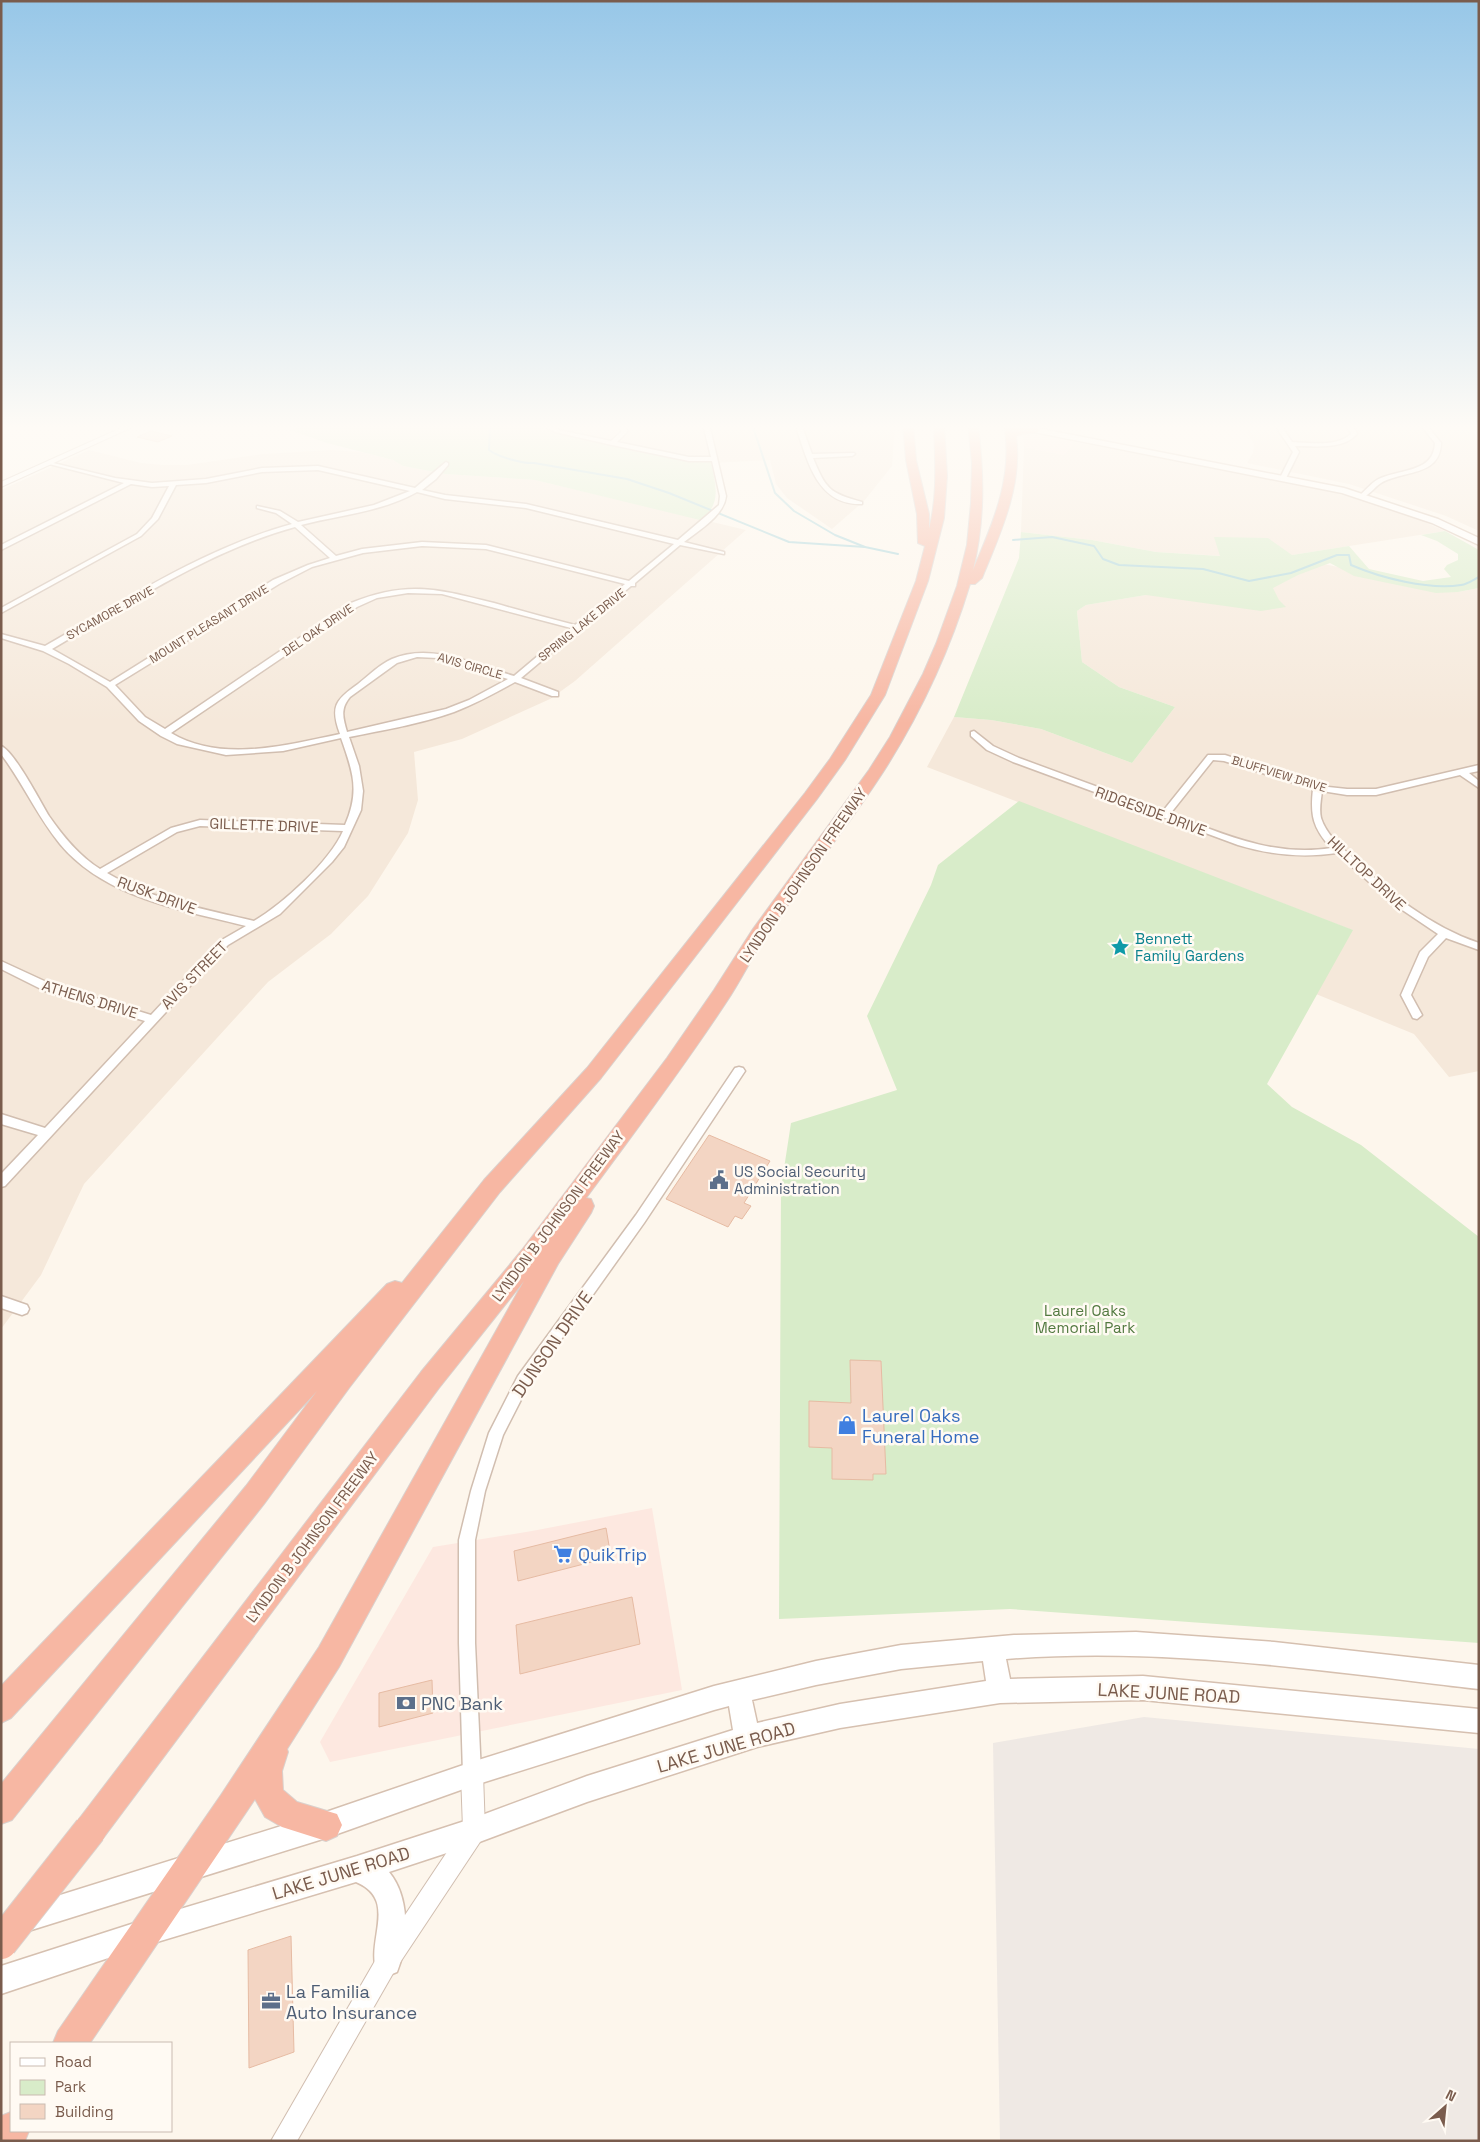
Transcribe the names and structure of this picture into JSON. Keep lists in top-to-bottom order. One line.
{"streets":{"highway":["LYNDON B JOHNSON FREEWAY"],"main road":["LAKE JUNE ROAD"],"street":["SYCAMORE DRIVE","MOUNT PLEASANT DRIVE","SPRING LAKE DRIVE","DEL OAK DRIVE","AVIS CIRCLE","BLUFFVIEW DRIVE","RIDGESIDE DRIVE","GILLETTE DRIVE","HILLTOP DRIVE","RUSK DRIVE","AVIS STREET","ATHENS DRIVE","DUNSON DRIVE"]},"crossings":[["SYCAMORE DRIVE","SPRING LAKE DRIVE"],["MOUNT PLEASANT DRIVE","SPRING LAKE DRIVE"],["SPRING LAKE DRIVE","DEL OAK DRIVE"],["SPRING LAKE DRIVE","AVIS CIRCLE"],["SPRING LAKE DRIVE","AVIS STREET"],["AVIS CIRCLE","AVIS STREET"],["BLUFFVIEW DRIVE","RIDGESIDE DRIVE"],["BLUFFVIEW DRIVE","HILLTOP DRIVE"],["RIDGESIDE DRIVE","HILLTOP DRIVE"],["GILLETTE DRIVE","RUSK DRIVE"],["GILLETTE DRIVE","AVIS STREET"],["RUSK DRIVE","AVIS STREET"],["AVIS STREET","ATHENS DRIVE"]],"parks":["Laurel Oaks Memorial Park"],"places":{"place":["Bennett Family Gardens"],"public building":["US Social Security Administration"],"shop":["Laurel Oaks Funeral Home"],"supermarket":["QuikTrip"],"bank":["PNC Bank"],"office":["La Familia Auto Insurance"]},"legend":["Road","Park","Building"],"north":"top right"}
